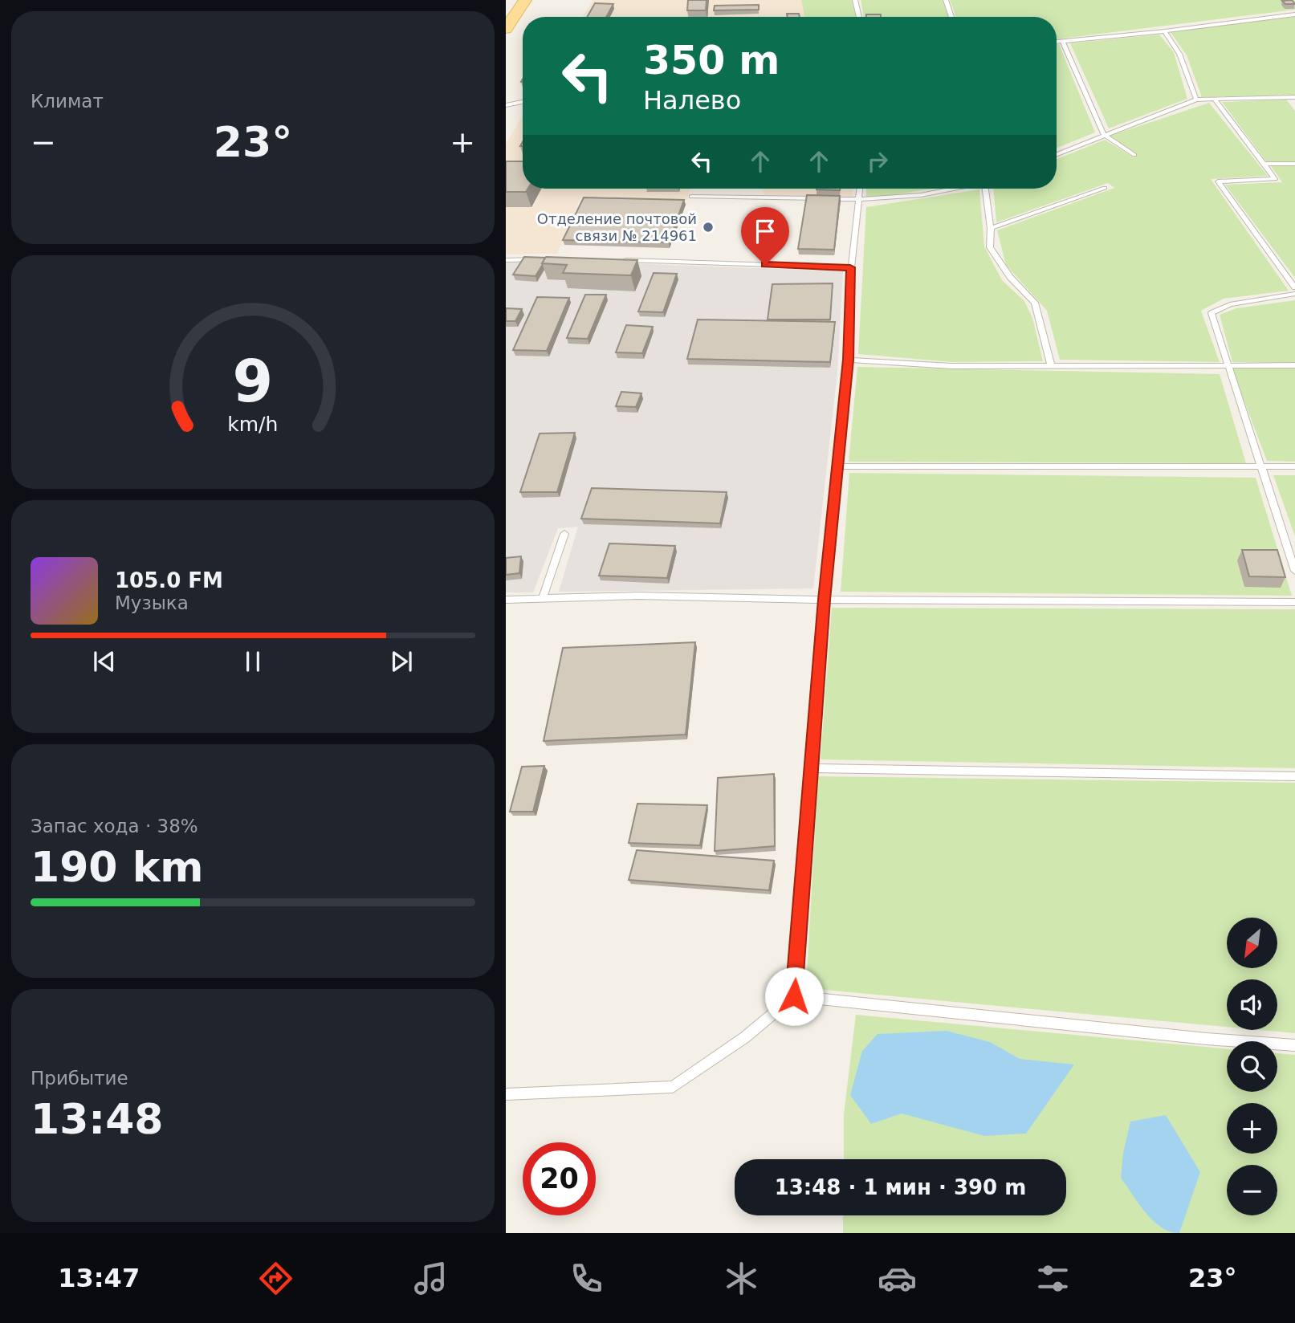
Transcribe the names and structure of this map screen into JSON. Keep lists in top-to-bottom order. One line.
{"places":["Отделение почтовой связи № 214961"],"north":"bottom left","page":{"tile":["Климат",["Запас хода · 38%","190 km"],["Прибытие","13:48"]],"turn":["350 m","Налево"],"heat":["−","23°","+"],"song":["105.0 FM","Музыка"],"map_buttons":["+","−"],"limit":"20","trip":"13:48 · 1 мин · 390 m","tabs":["13:47","23°"],"gauge":["9","km/h"]}}
